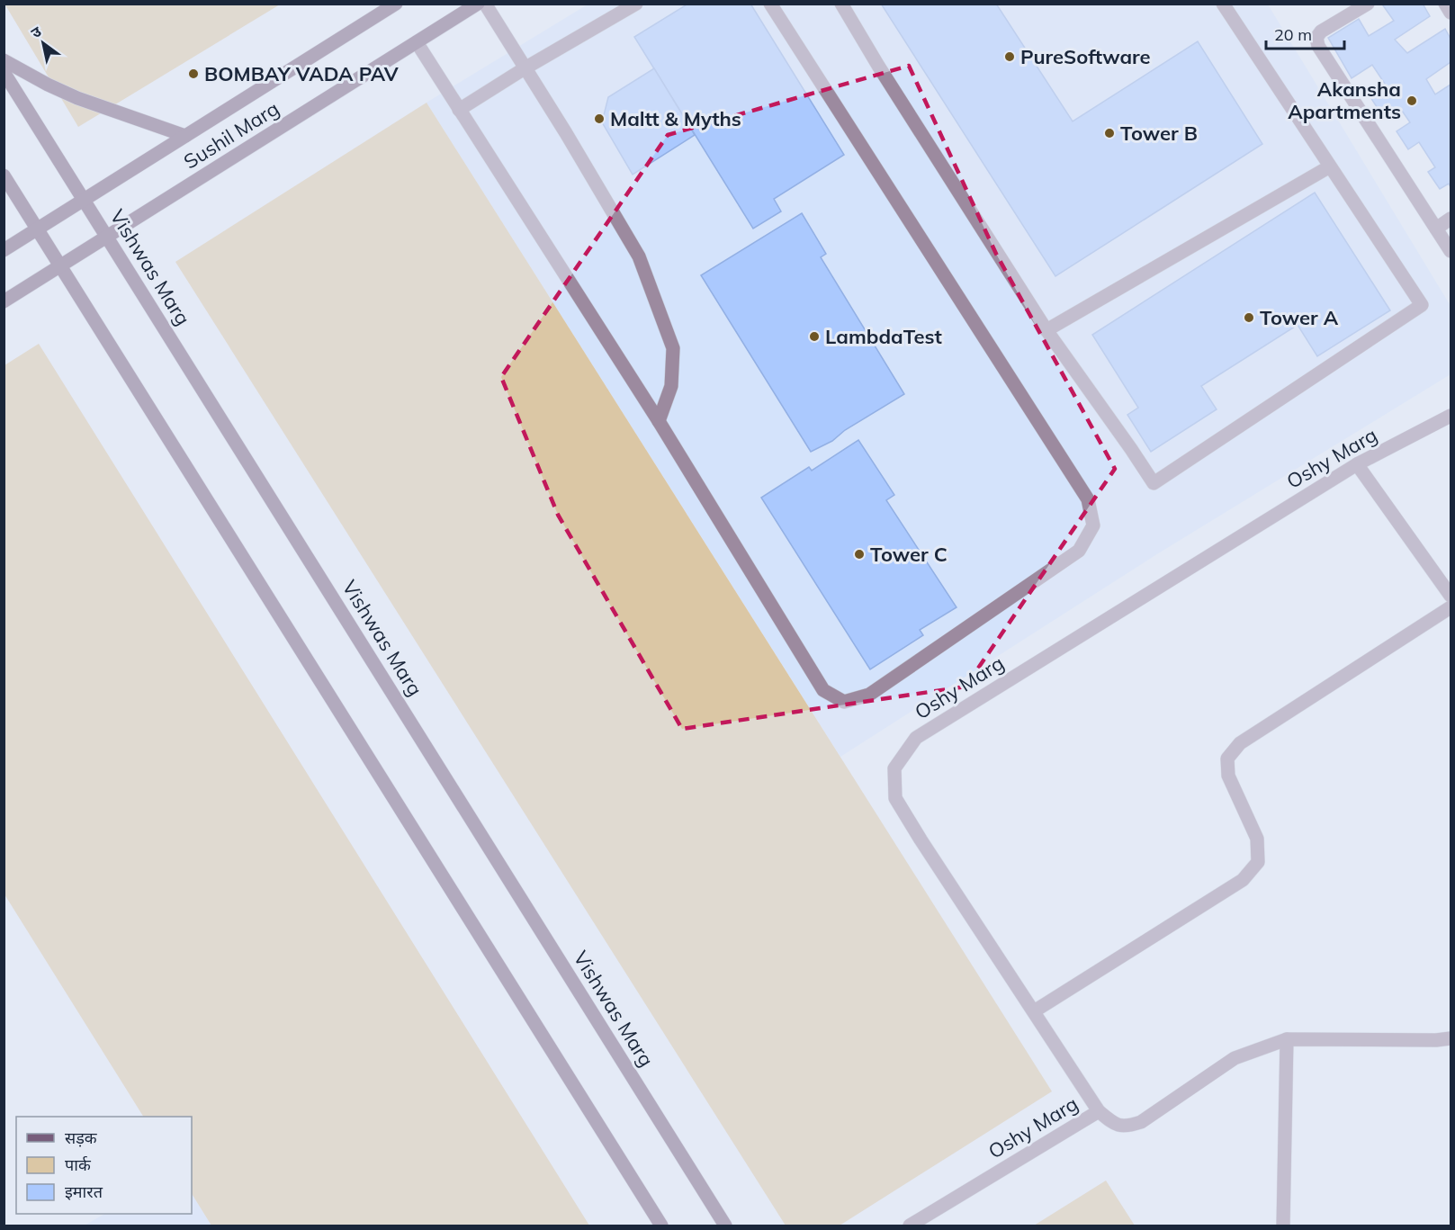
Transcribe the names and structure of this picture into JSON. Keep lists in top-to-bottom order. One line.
{"streets":{"street":["Sushil Marg","Vishwas Marg","Oshy Marg"]},"crossings":[["Sushil Marg","Vishwas Marg"]],"places":["PureSoftware","BOMBAY VADA PAV","Akansha Apartments","Maltt & Myths","Tower B","Tower A","LambdaTest","Tower C"],"legend":["सड़क","पार्क","इमारत"],"scale_bar":"20 m","north":"top left"}
